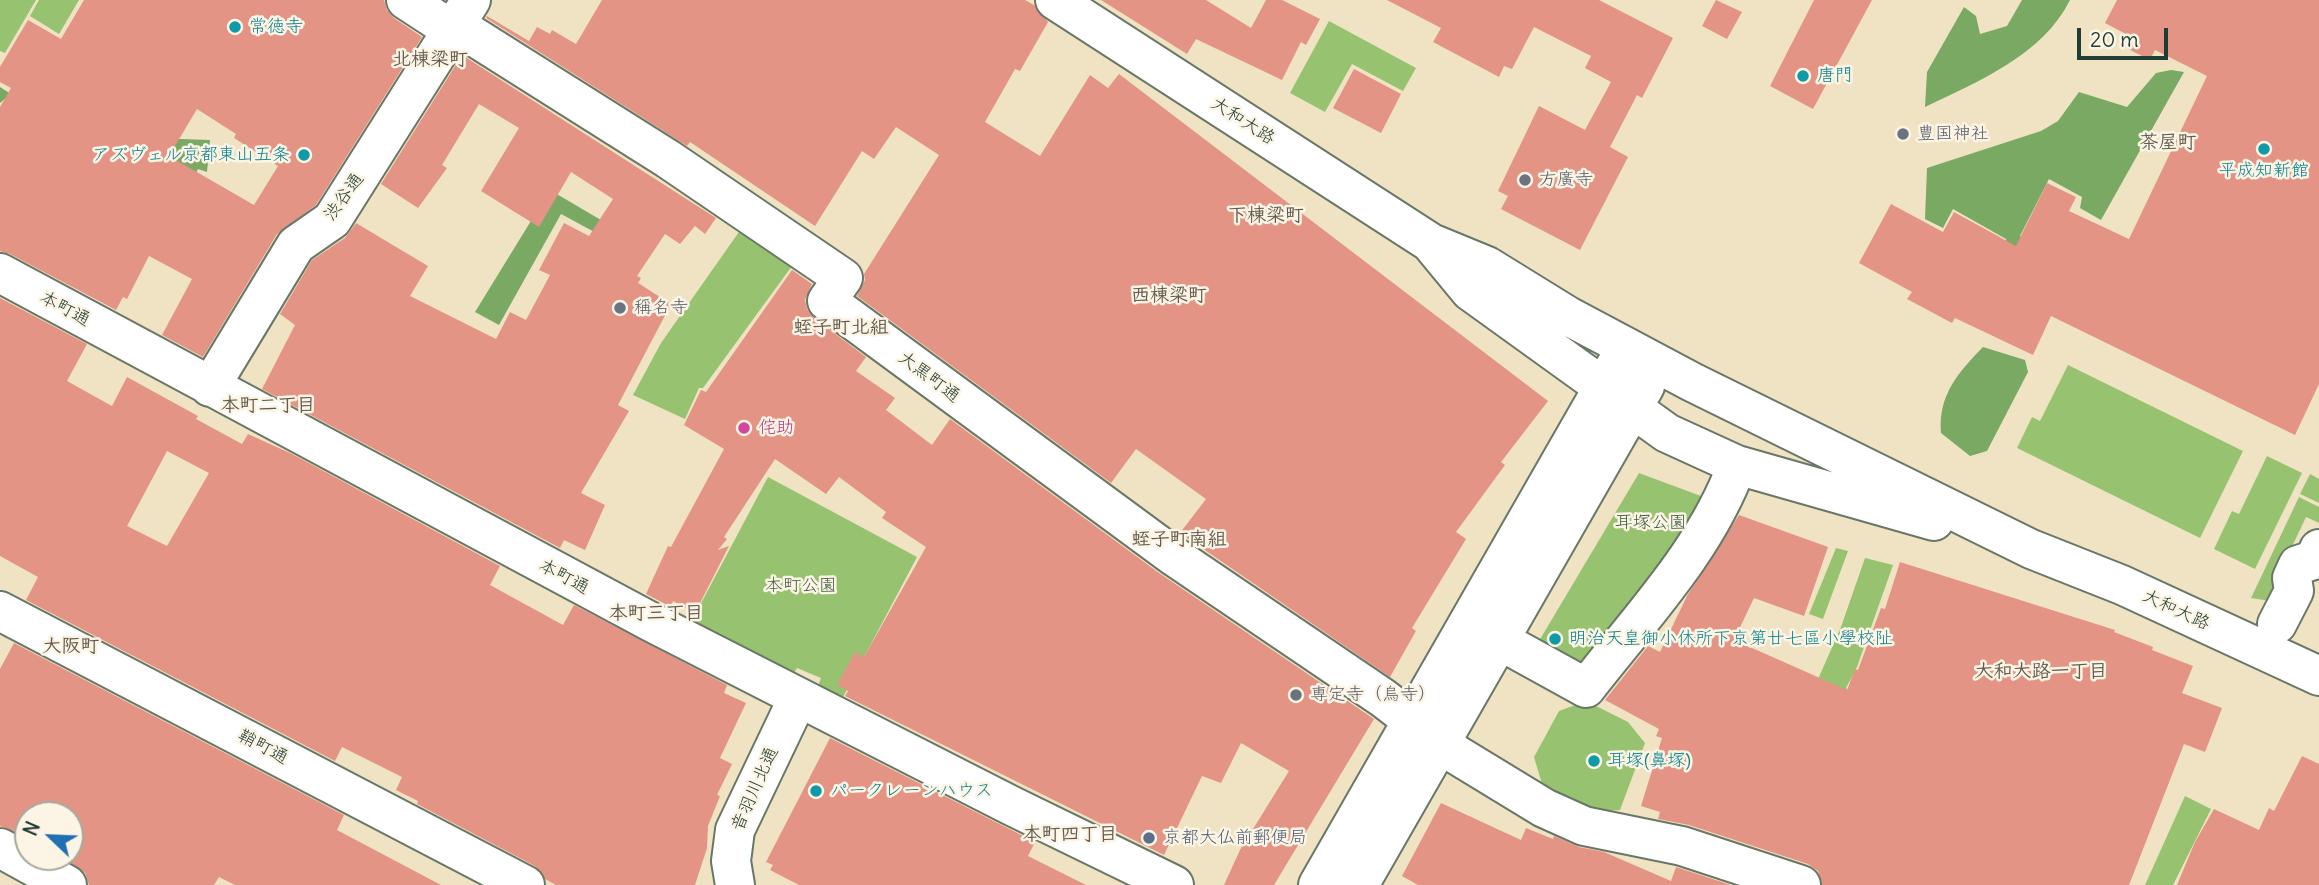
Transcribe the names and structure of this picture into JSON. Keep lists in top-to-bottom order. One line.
{"streets":{"street":["大和大路","渋谷通","本町通","大黒町通","鞘町通","音羽川北通"]},"crossings":[["渋谷通","本町通"],["渋谷通","大黒町通"],["本町通","音羽川北通"]],"districts":["北棟梁町","茶屋町","下棟梁町","西棟梁町","蛭子町北組","本町二丁目","蛭子町南組","本町三丁目","大阪町","大和大路一丁目","本町四丁目"],"parks":["耳塚公園","本町公園"],"places":["常徳寺","唐門","豊国神社","平成知新館","アズヴェル京都東山五条","方廣寺","稱名寺","侘助","明治天皇御小休所下京第廿七區小學校阯","専定寺（烏寺）","耳塚(鼻塚)","パークレーンハウス","京都大仏前郵便局"],"scale_bar":"20 m","north":"top left"}
